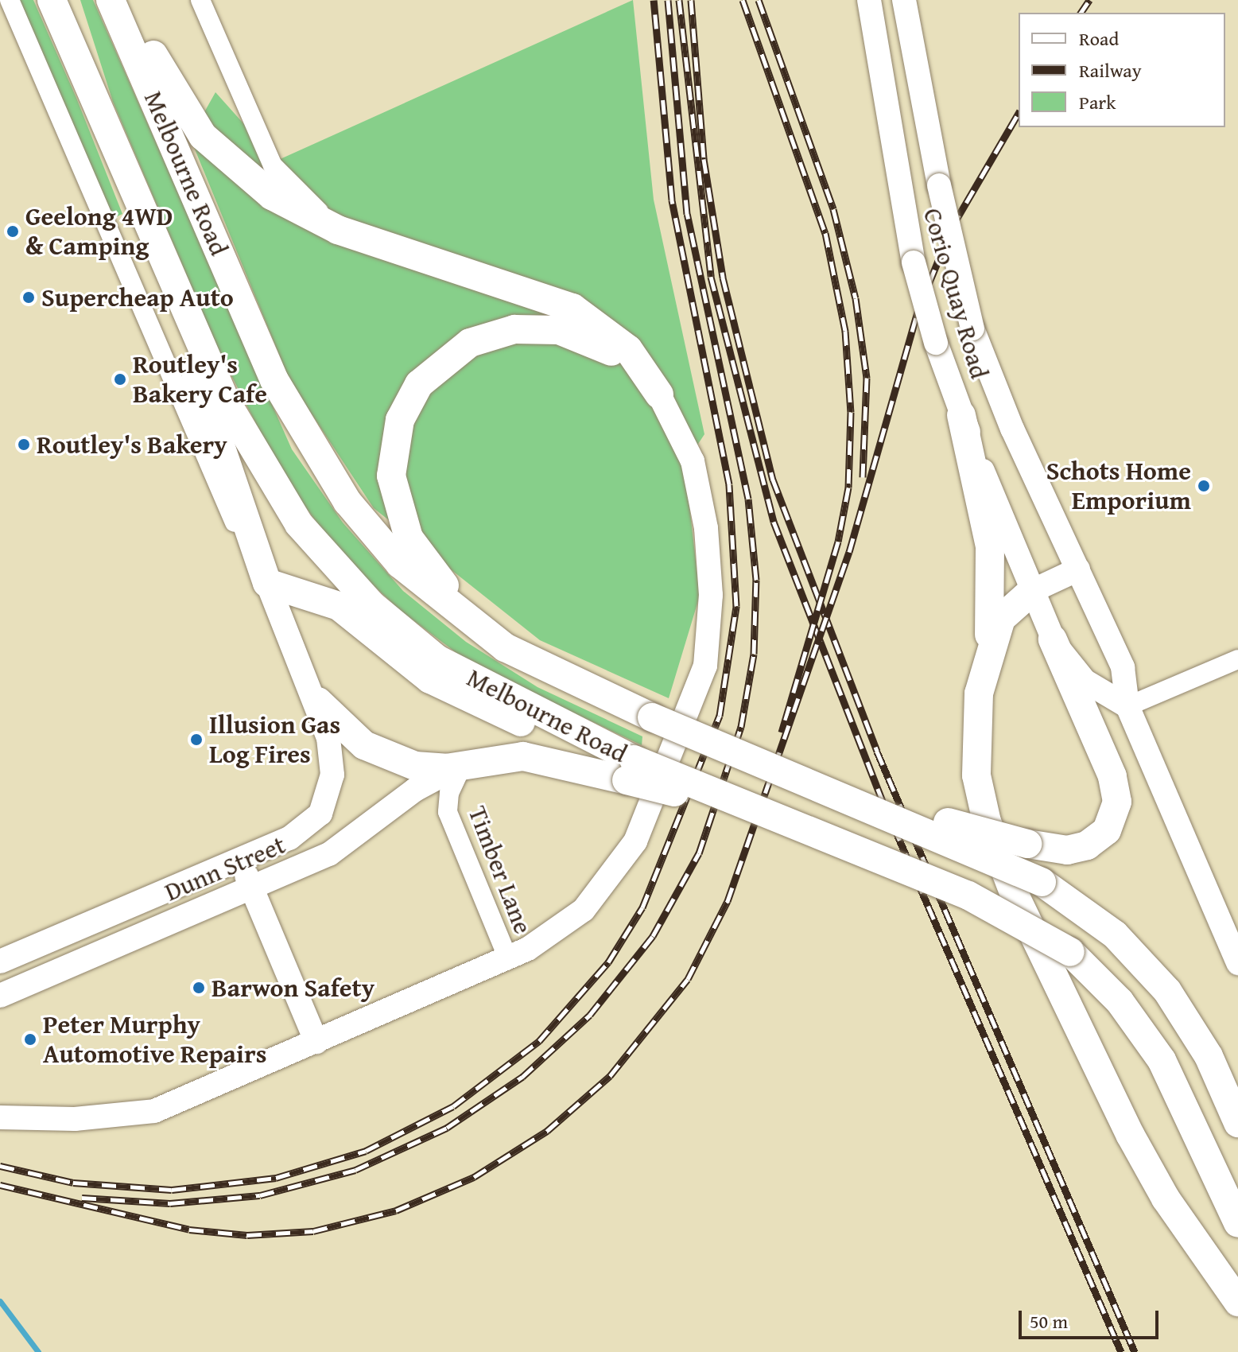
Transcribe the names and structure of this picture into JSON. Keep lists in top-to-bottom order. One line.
{"streets":{"highway":["Melbourne Road"],"main road":["Corio Quay Road","Dunn Street"],"street":["Timber Lane"]},"crossings":[["Dunn Street","Timber Lane"]],"places":["Geelong 4WD & Camping","Supercheap Auto","Routley's Bakery Cafe","Routley's Bakery","Schots Home Emporium","Illusion Gas Log Fires","Barwon Safety","Peter Murphy Automotive Repairs"],"legend":["Road","Railway","Park"],"scale_bar":"50 m"}
